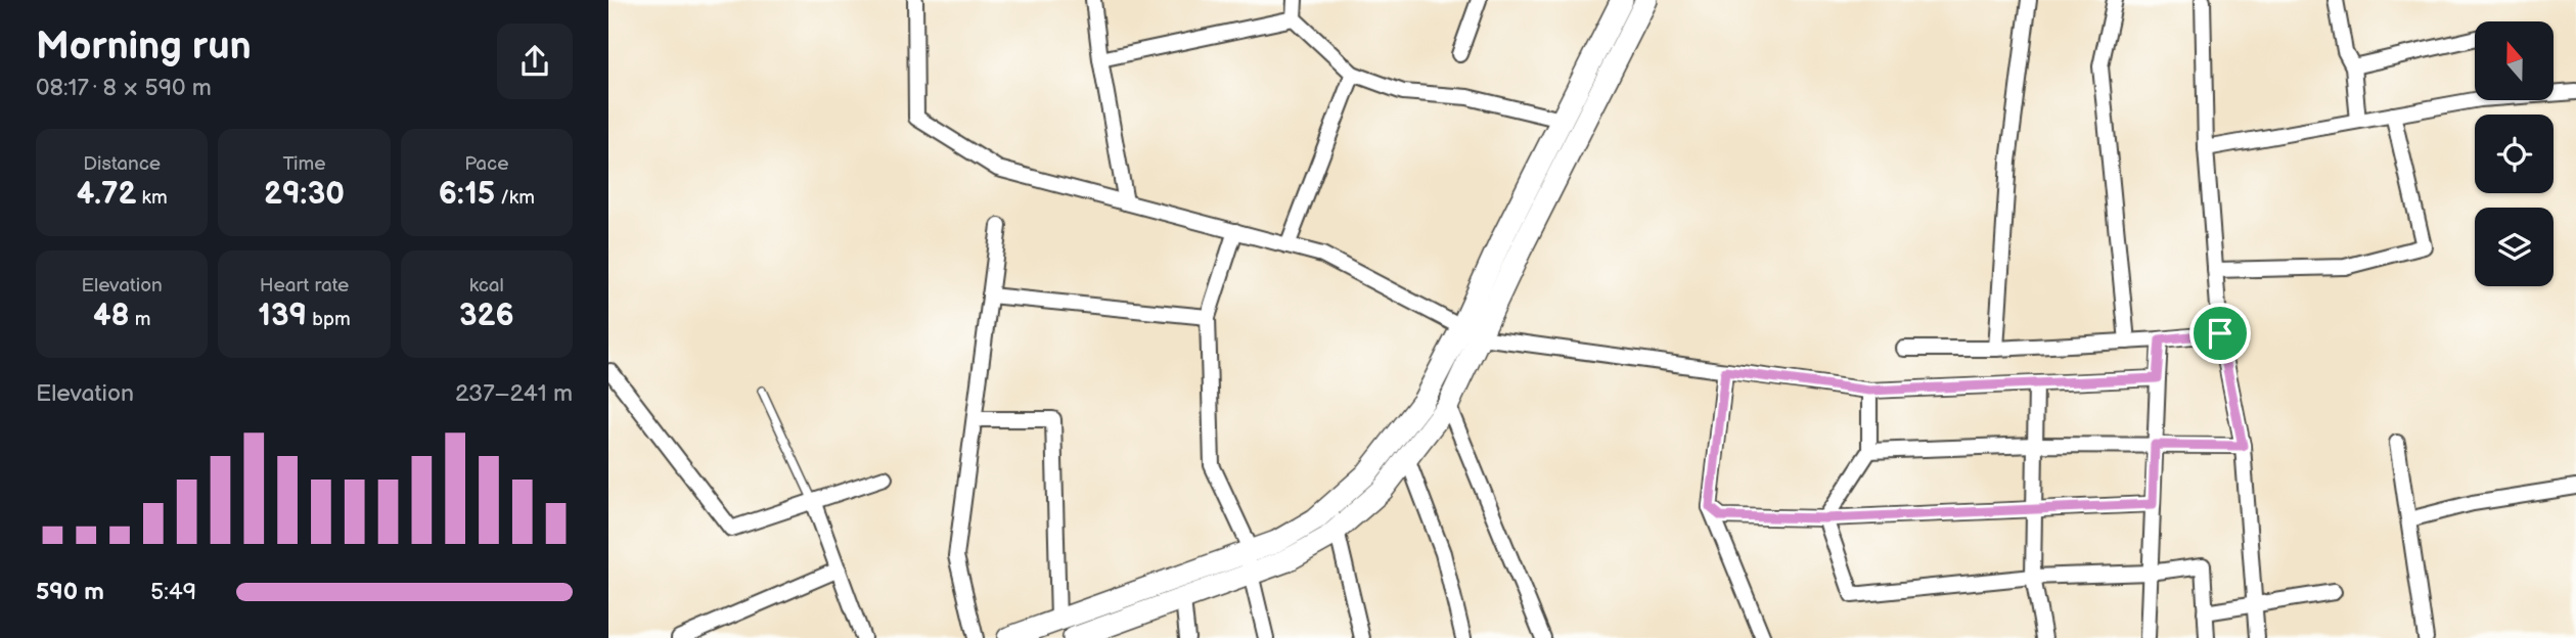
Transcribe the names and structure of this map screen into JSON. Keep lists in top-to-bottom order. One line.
{"north":"top","page":{"heading":["Morning run","08:17 · 8 × 590 m"],"stats":[["Distance","4.72 km"],["Time","29:30"],["Pace","6:15 /km"],["Elevation","48 m"],["Heart rate","139 bpm"],["kcal","326"]],"chart":["Elevation","237–241 m"],"list":[{"name":"590 m","note":"5:49"}]}}
